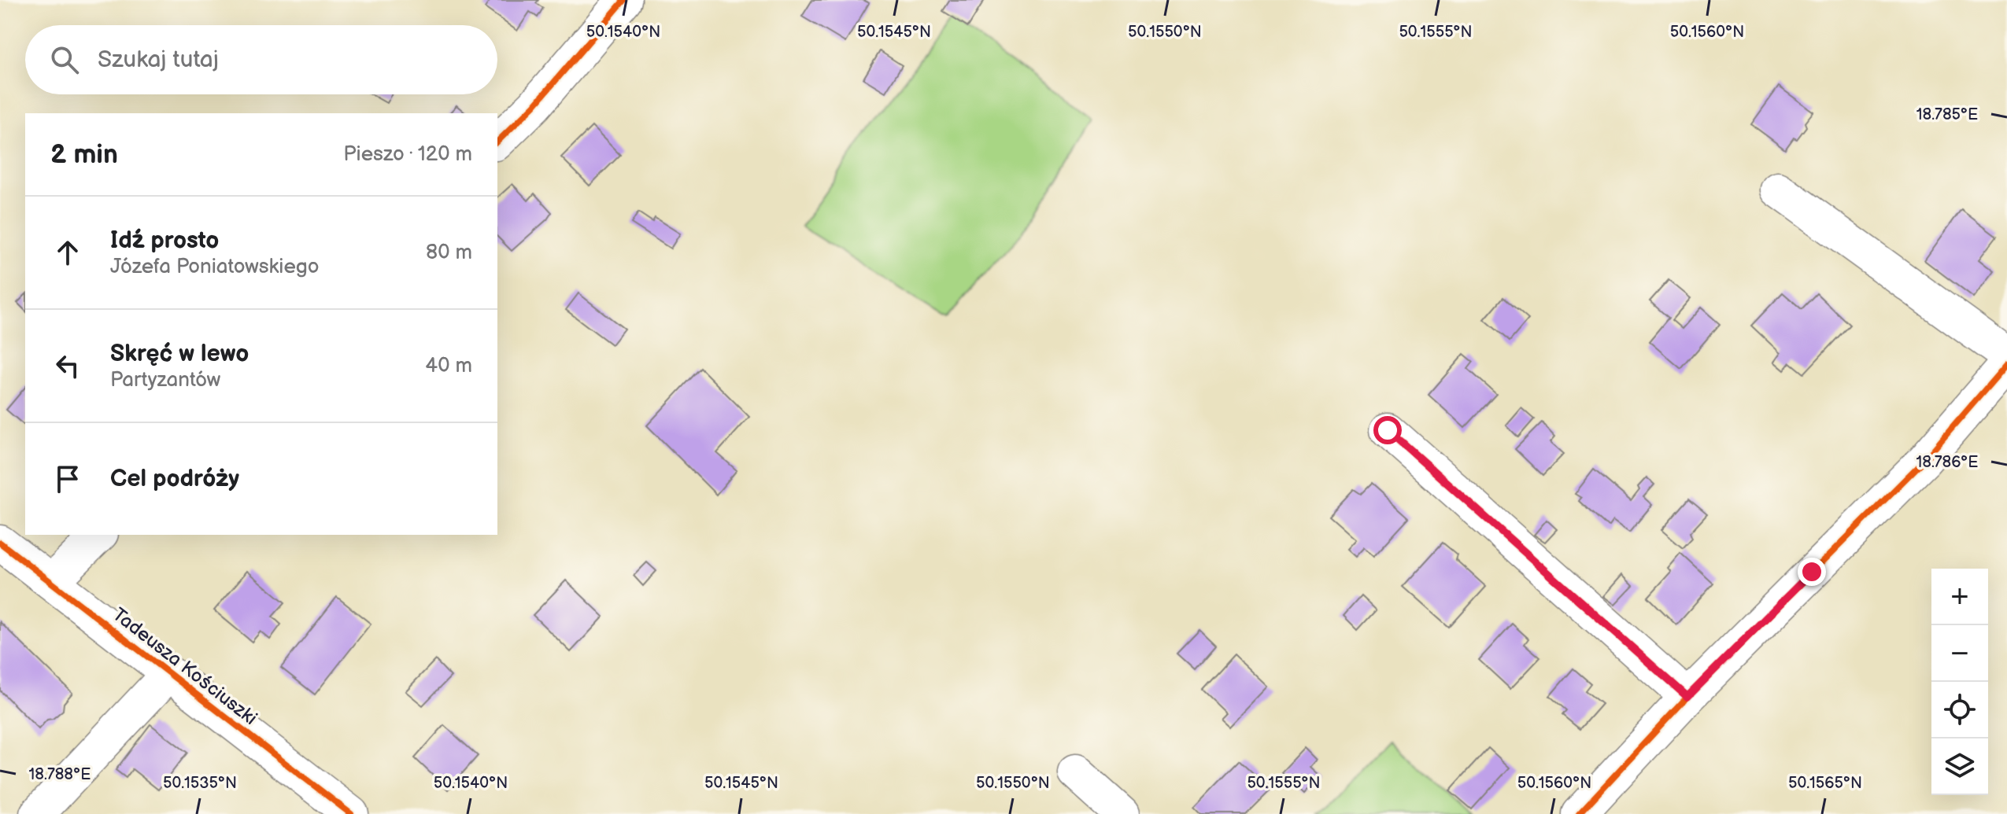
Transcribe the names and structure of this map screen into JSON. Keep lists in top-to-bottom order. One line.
{"streets":{"street":["Tadeusza Kościuszki"]},"page":{"search":"Szukaj tutaj","heading":["2 min","Pieszo · 120 m"],"list":[["Idź prosto","Józefa Poniatowskiego","80 m"],["Skręć w lewo","Partyzantów","40 m"],"Cel podróży"],"map_buttons":["+","−"]},"coordinates":["50.1540°N","50.1545°N","50.1550°N","50.1555°N","50.1560°N","18.785°E","18.786°E","18.788°E","50.1535°N","50.1565°N"]}
